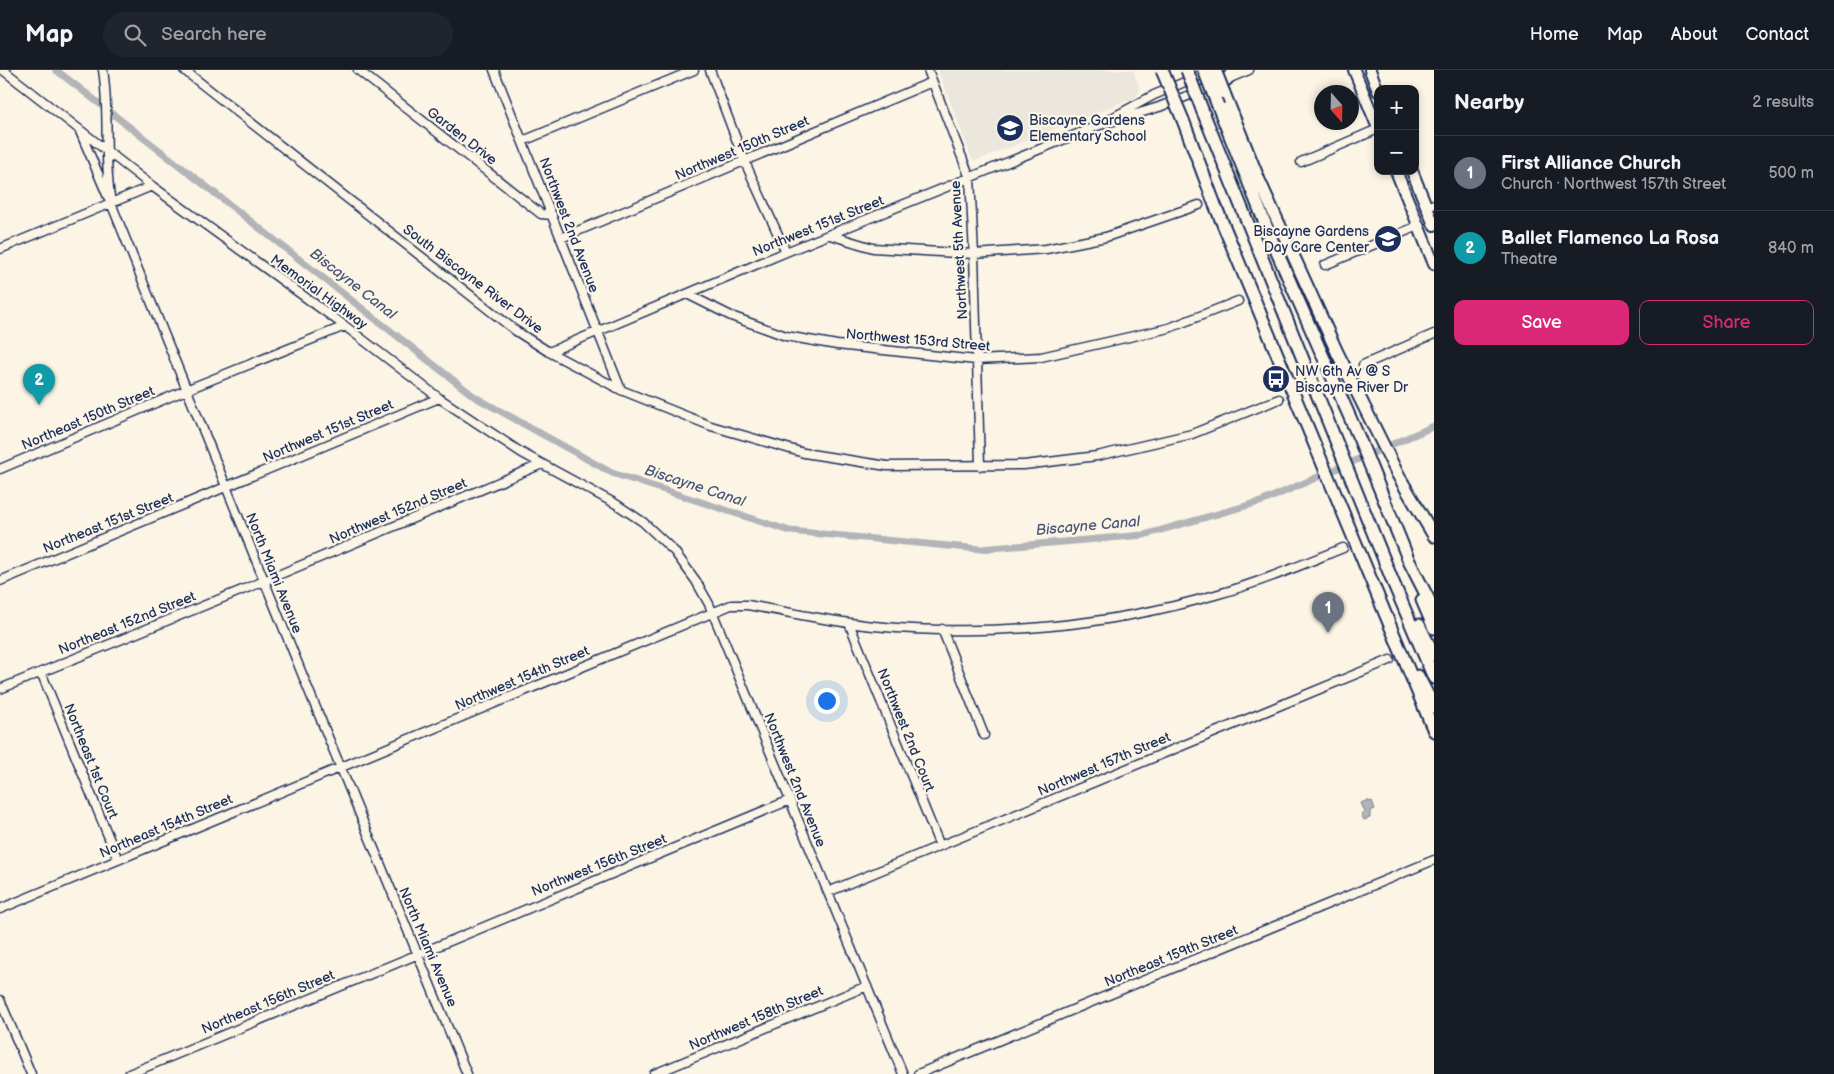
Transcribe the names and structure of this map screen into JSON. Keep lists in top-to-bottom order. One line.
{"streets":{"street":["Garden Drive","Northwest 150th Street","Northwest 2nd Avenue","Northwest 151st Street","Northwest 5th Avenue","South Biscayne River Drive","Memorial Highway","Northwest 153rd Street","Northeast 150th Street","Northwest 152nd Street","Northeast 151st Street","North Miami Avenue","Northeast 152nd Street","Northwest 154th Street","Northwest 2nd Court","Northeast 1st Court","Northwest 157th Street","Northeast 154th Street","Northwest 156th Street","Northeast 159th Street","Northeast 156th Street","Northwest 158th Street"]},"crossings":[["Garden Drive","Northwest 2nd Avenue"],["Northwest 150th Street","Northwest 2nd Avenue"],["Northwest 150th Street","Northwest 5th Avenue"],["Northwest 2nd Avenue","Northwest 151st Street"],["Northwest 2nd Avenue","South Biscayne River Drive"],["Northwest 2nd Avenue","Memorial Highway"],["Northwest 2nd Avenue","Northwest 154th Street"],["Northwest 2nd Avenue","Northwest 157th Street"],["Northwest 2nd Avenue","Northwest 156th Street"],["Northwest 2nd Avenue","Northwest 158th Street"],["Northwest 151st Street","Northwest 5th Avenue"],["Northwest 151st Street","South Biscayne River Drive"],["Northwest 151st Street","Memorial Highway"],["Northwest 151st Street","Northwest 153rd Street"],["Northwest 151st Street","Northeast 151st Street"],["Northwest 151st Street","North Miami Avenue"],["Northwest 5th Avenue","South Biscayne River Drive"],["Northwest 5th Avenue","Northwest 153rd Street"],["Memorial Highway","Northwest 152nd Street"],["Memorial Highway","North Miami Avenue"],["Northeast 150th Street","North Miami Avenue"],["Northwest 152nd Street","North Miami Avenue"],["Northwest 152nd Street","Northeast 152nd Street"],["Northeast 151st Street","North Miami Avenue"],["North Miami Avenue","Northeast 152nd Street"],["North Miami Avenue","Northwest 154th Street"],["North Miami Avenue","Northeast 154th Street"],["North Miami Avenue","Northwest 156th Street"],["North Miami Avenue","Northeast 156th Street"],["Northeast 152nd Street","Northeast 1st Court"],["Northwest 154th Street","Northwest 2nd Court"],["Northwest 154th Street","Northeast 154th Street"],["Northwest 2nd Court","Northwest 157th Street"],["Northeast 1st Court","Northeast 154th Street"],["Northwest 156th Street","Northeast 156th Street"]],"water":["Biscayne Canal"],"places":{"school or university":["Biscayne Gardens Elementary School","Biscayne Gardens Day Care Center"],"bus stop":["NW 6th Av @ S Biscayne River Dr"]},"north":"bottom","page":{"header":"Map","search":"Search here","nav":["Home","Map","About","Contact"],"heading":["Nearby","2 results"],"map_buttons":["+","−"],"list":[{"mark":"1","name":"First Alliance Church","note":"Church · Northwest 157th Street","value":"500 m"},{"mark":"2","name":"Ballet Flamenco La Rosa","note":"Theatre","value":"840 m"}],"buttons":["Save","Share"],"pins":["2","1"]}}
